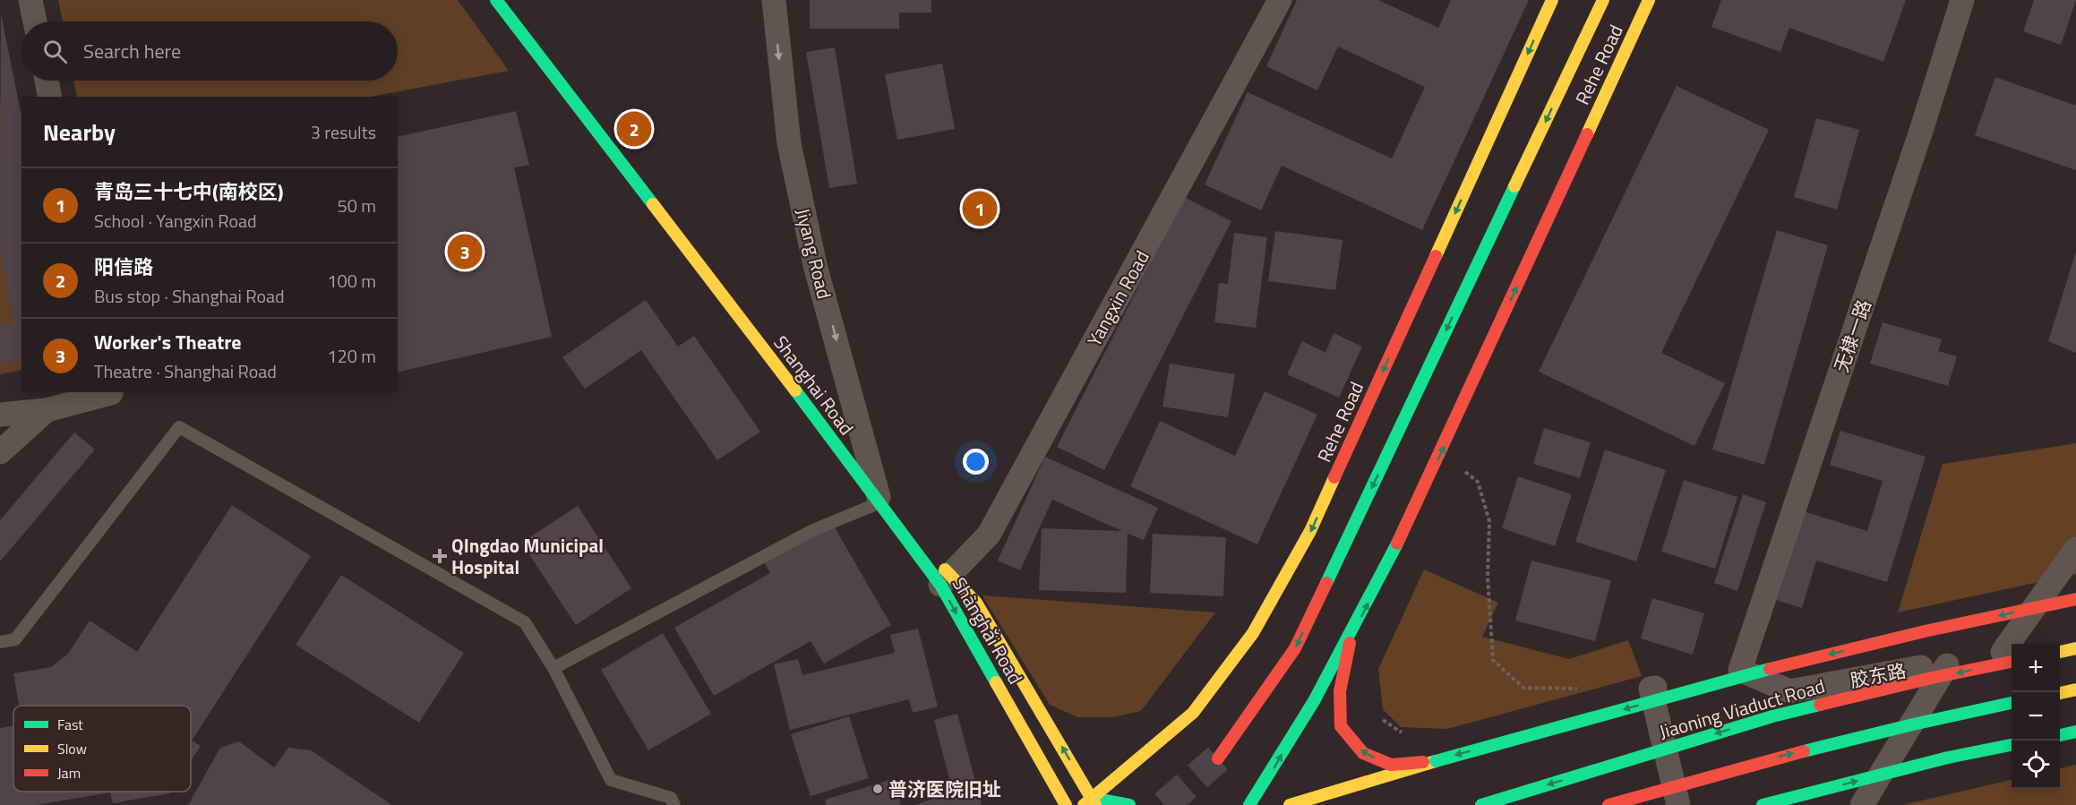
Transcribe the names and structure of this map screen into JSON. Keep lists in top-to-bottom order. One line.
{"streets":{"main road":["Rehe Road","Shanghai Road","Shànghǎi Road","Jiaoning Viaduct Road"],"street":["Jiyang Road","Yangxin Road","无棣一路","胶东路"]},"crossings":[["Jiyang Road","Shanghai Road"],["Jiyang Road","Shànghǎi Road"],["Yangxin Road","Shànghǎi Road"],["无棣一路","胶东路"],["Shanghai Road","Shànghǎi Road"],["胶东路","Jiaoning Viaduct Road"]],"one_way":["Jiyang Road"],"places":{"health":["QIngdao Municipal Hospital"],"other":["普济医院旧址"]},"legend":["Fast","Slow","Jam"],"page":{"search":"Search here","heading":["Nearby","3 results"],"pins":["2","1","3"],"list":[{"mark":"1","name":"青岛三十七中(南校区)","note":"School · Yangxin Road","value":"50 m"},{"mark":"2","name":"阳信路","note":"Bus stop · Shanghai Road","value":"100 m"},{"mark":"3","name":"Worker's Theatre","note":"Theatre · Shanghai Road","value":"120 m"}],"map_buttons":["+","−"]}}
